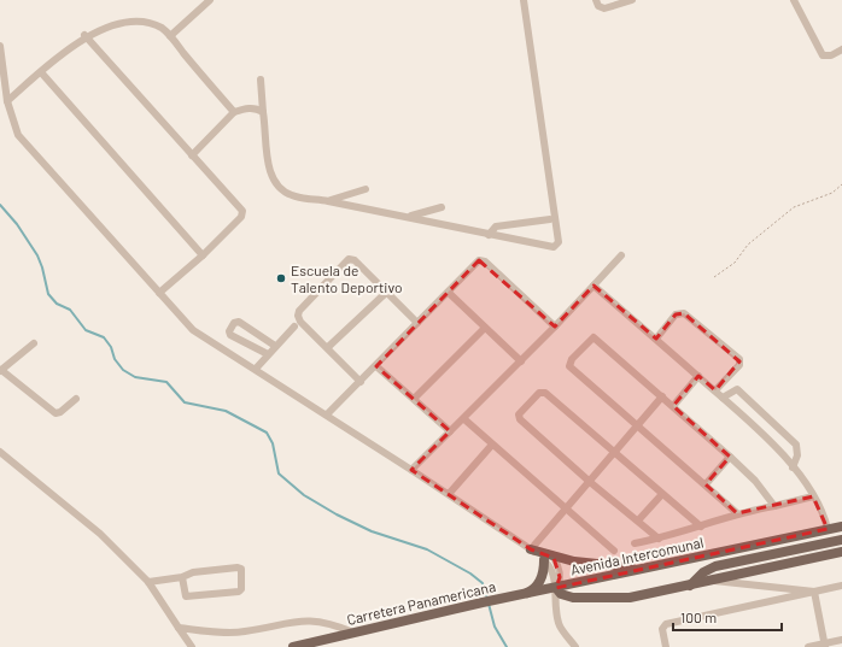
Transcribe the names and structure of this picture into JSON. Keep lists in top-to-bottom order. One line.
{"streets":{"main road":["Avenida Intercomunal","Carretera Panamericana"]},"crossings":[["Avenida Intercomunal","Carretera Panamericana"]],"places":["Escuela de Talento Deportivo"],"scale_bar":"100 m"}
